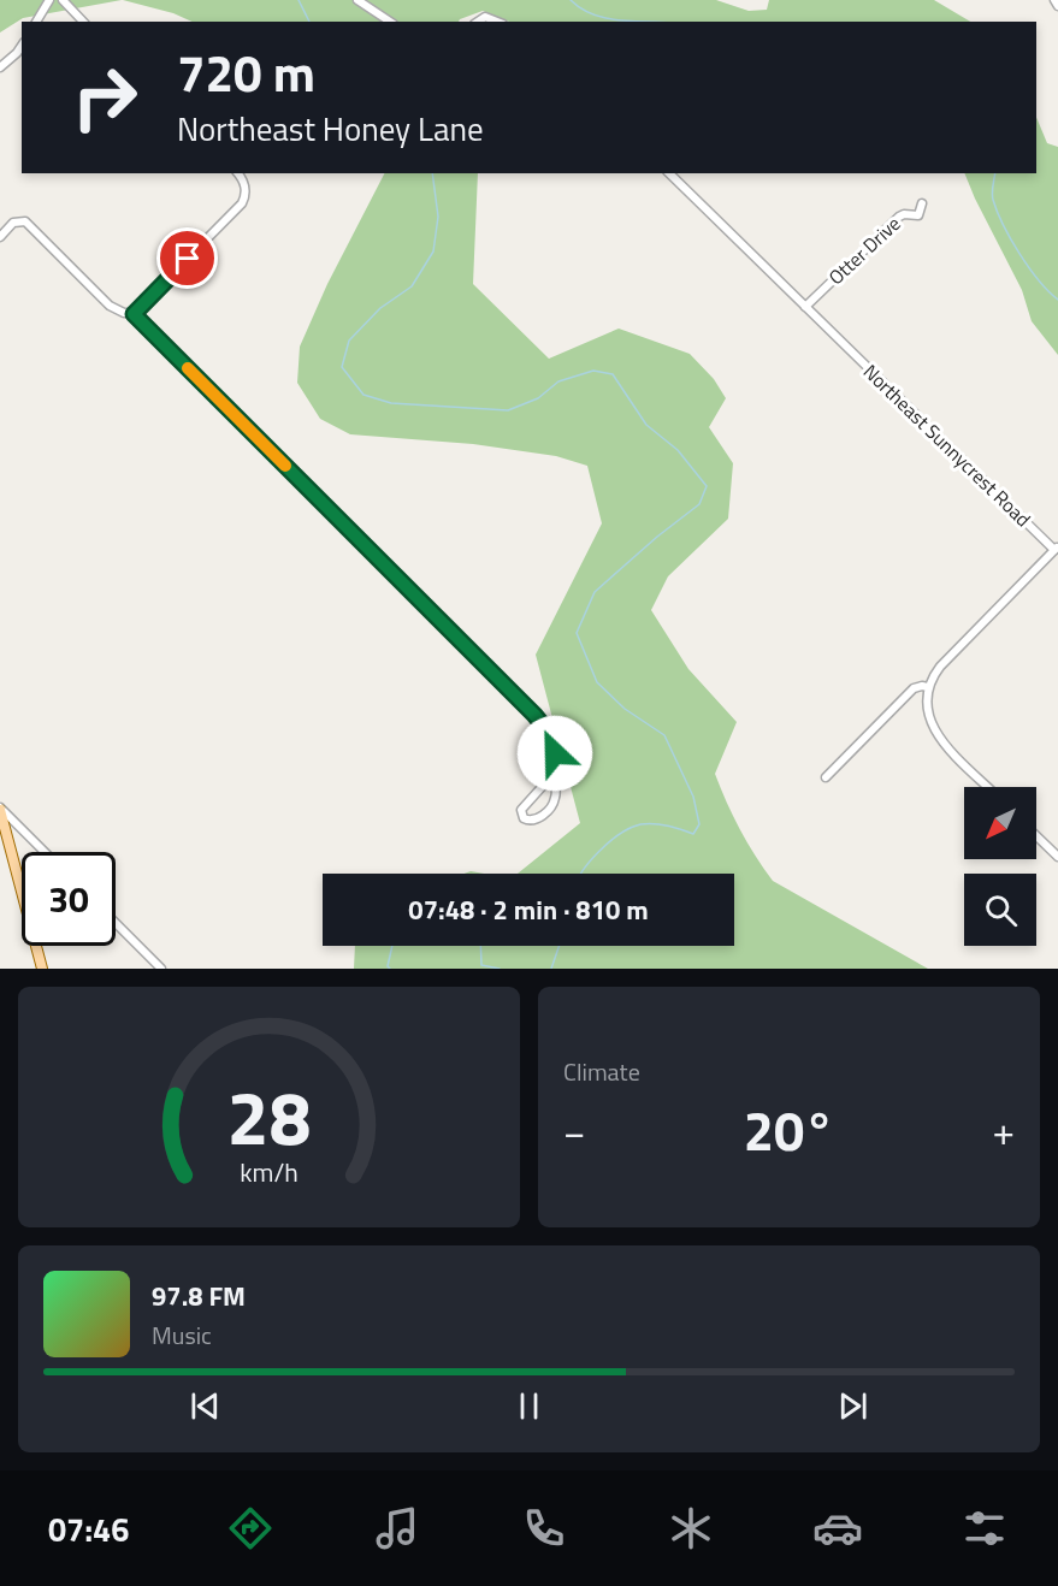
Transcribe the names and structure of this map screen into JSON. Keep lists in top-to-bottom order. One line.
{"streets":{"street":["Otter Drive","Northeast Sunnycrest Road"]},"crossings":[["Otter Drive","Northeast Sunnycrest Road"]],"north":"bottom left","page":{"turn":["720 m","Northeast Honey Lane"],"limit":"30","trip":"07:48 · 2 min · 810 m","tile":"Climate","heat":["−","20°","+"],"song":["97.8 FM","Music"],"tabs":"07:46","gauge":["28","km/h"]}}
